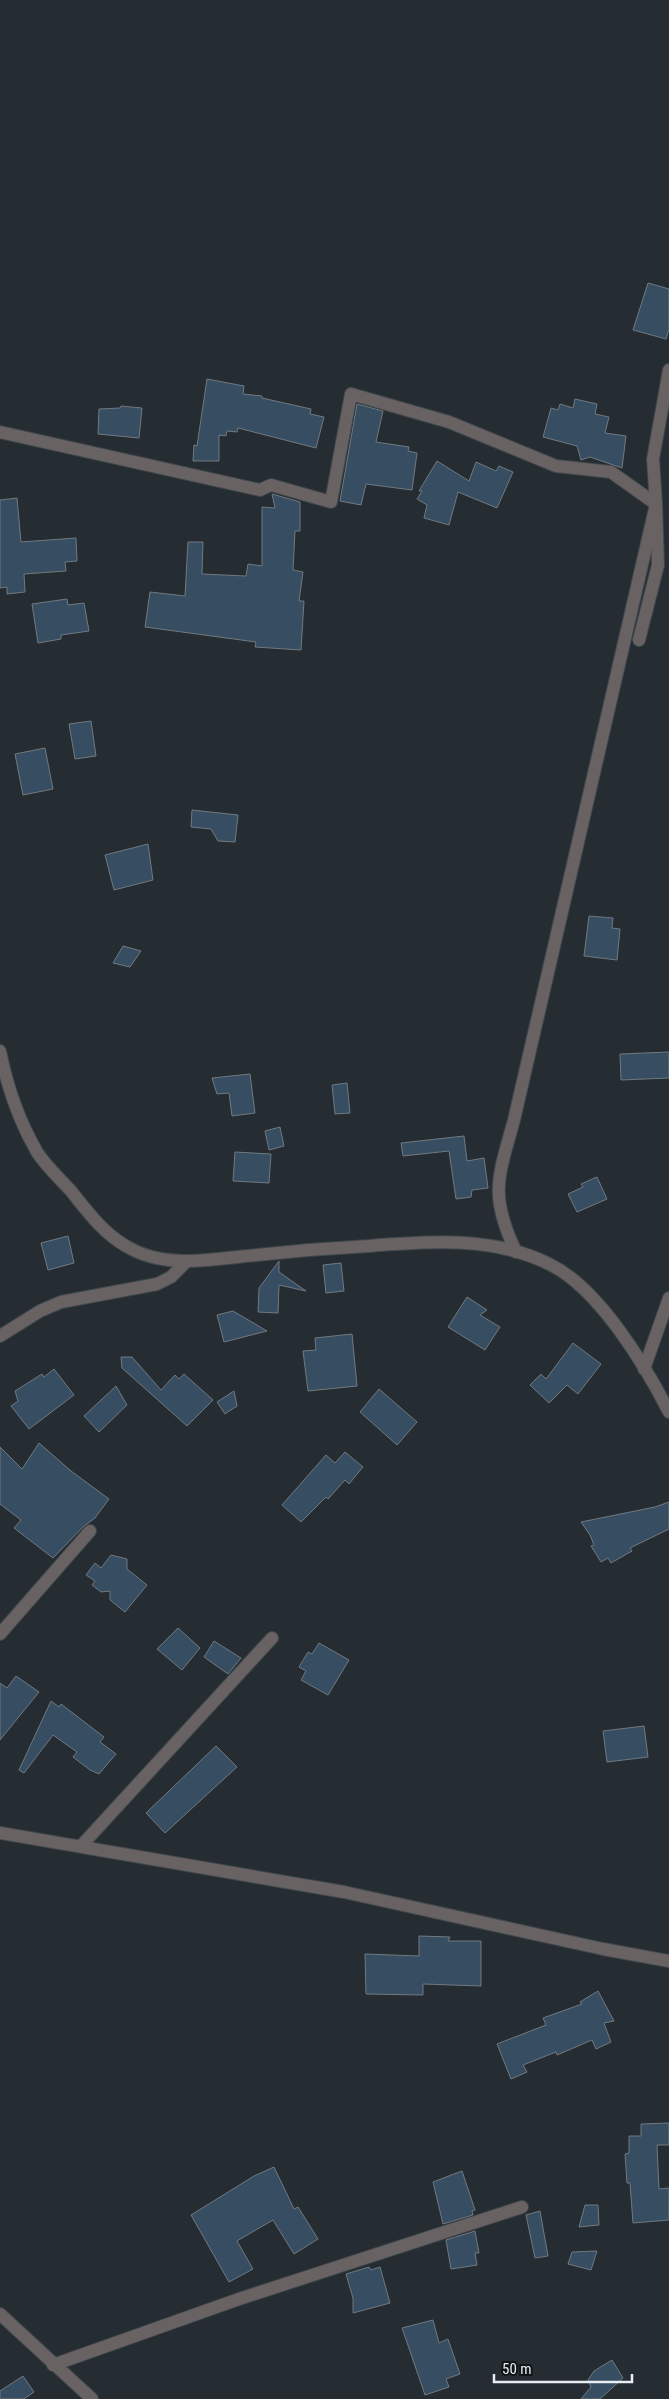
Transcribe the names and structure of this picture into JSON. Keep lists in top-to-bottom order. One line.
{"scale_bar":"50 m"}
